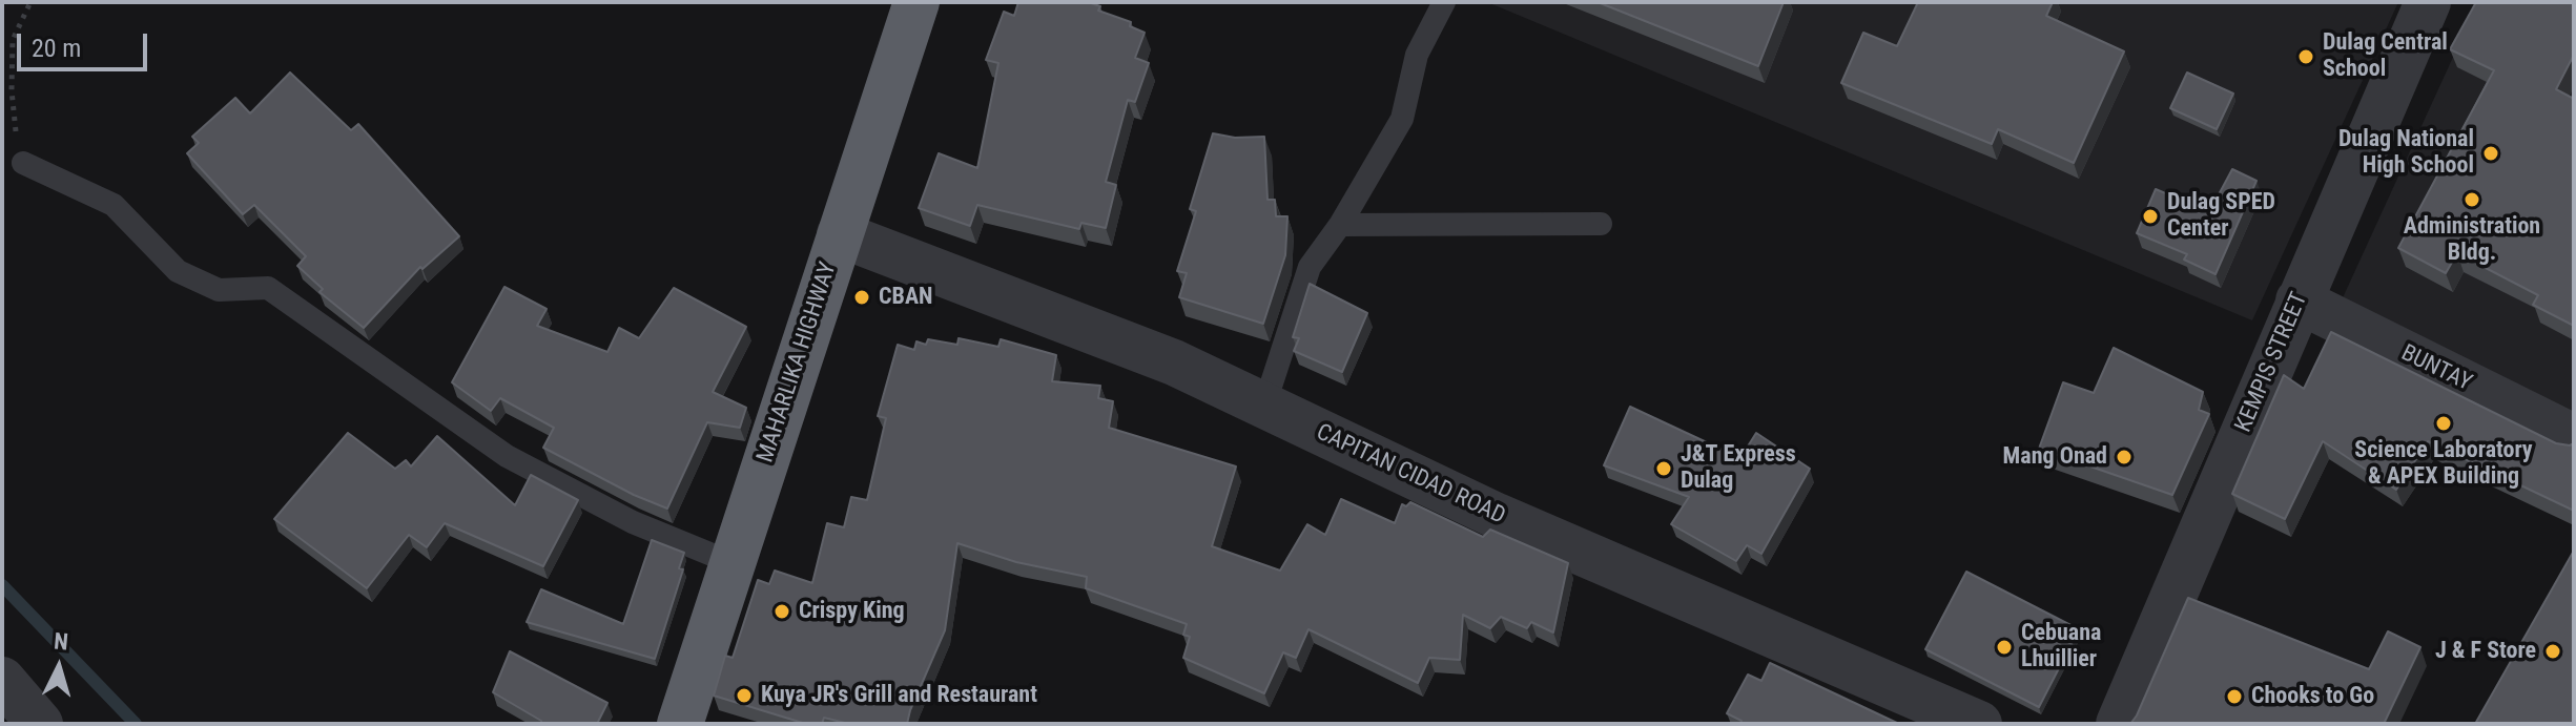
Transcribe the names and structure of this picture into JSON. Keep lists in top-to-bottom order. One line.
{"streets":{"highway":["MAHARLIKA HIGHWAY"],"street":["KEMPIS STREET","BUNTAY","CAPITAN CIDAD ROAD"]},"crossings":[["MAHARLIKA HIGHWAY","CAPITAN CIDAD ROAD"],["KEMPIS STREET","BUNTAY"]],"places":["Dulag Central School","Dulag National High School","Administration Bldg.","Dulag SPED Center","CBAN","Science Laboratory & APEX Building","Mang Onad","J&T Express Dulag","Crispy King","Cebuana Lhuillier","J & F Store","Kuya JR's Grill and Restaurant","Chooks to Go"],"scale_bar":"20 m","north":"top"}
